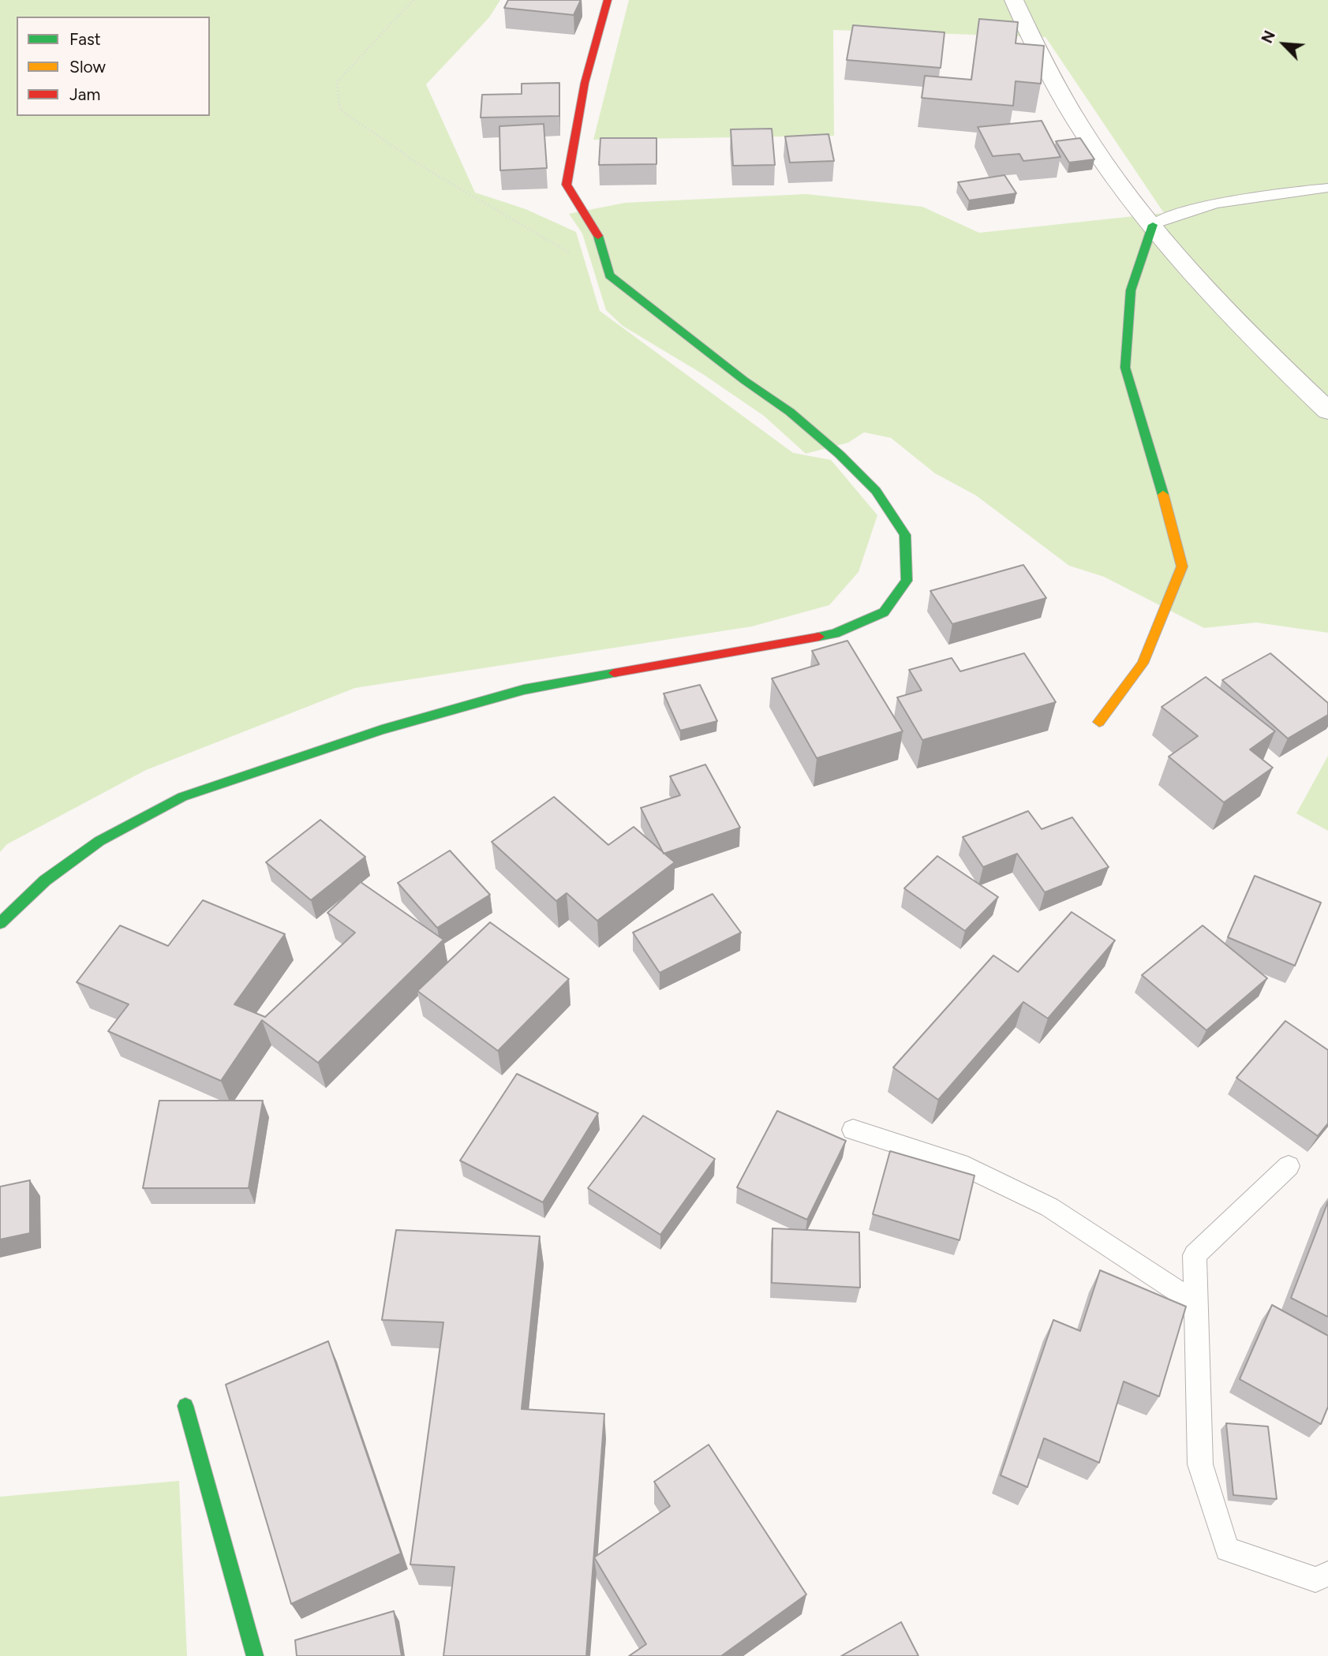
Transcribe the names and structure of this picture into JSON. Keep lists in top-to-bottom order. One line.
{"legend":["Fast","Slow","Jam"],"north":"top left"}
